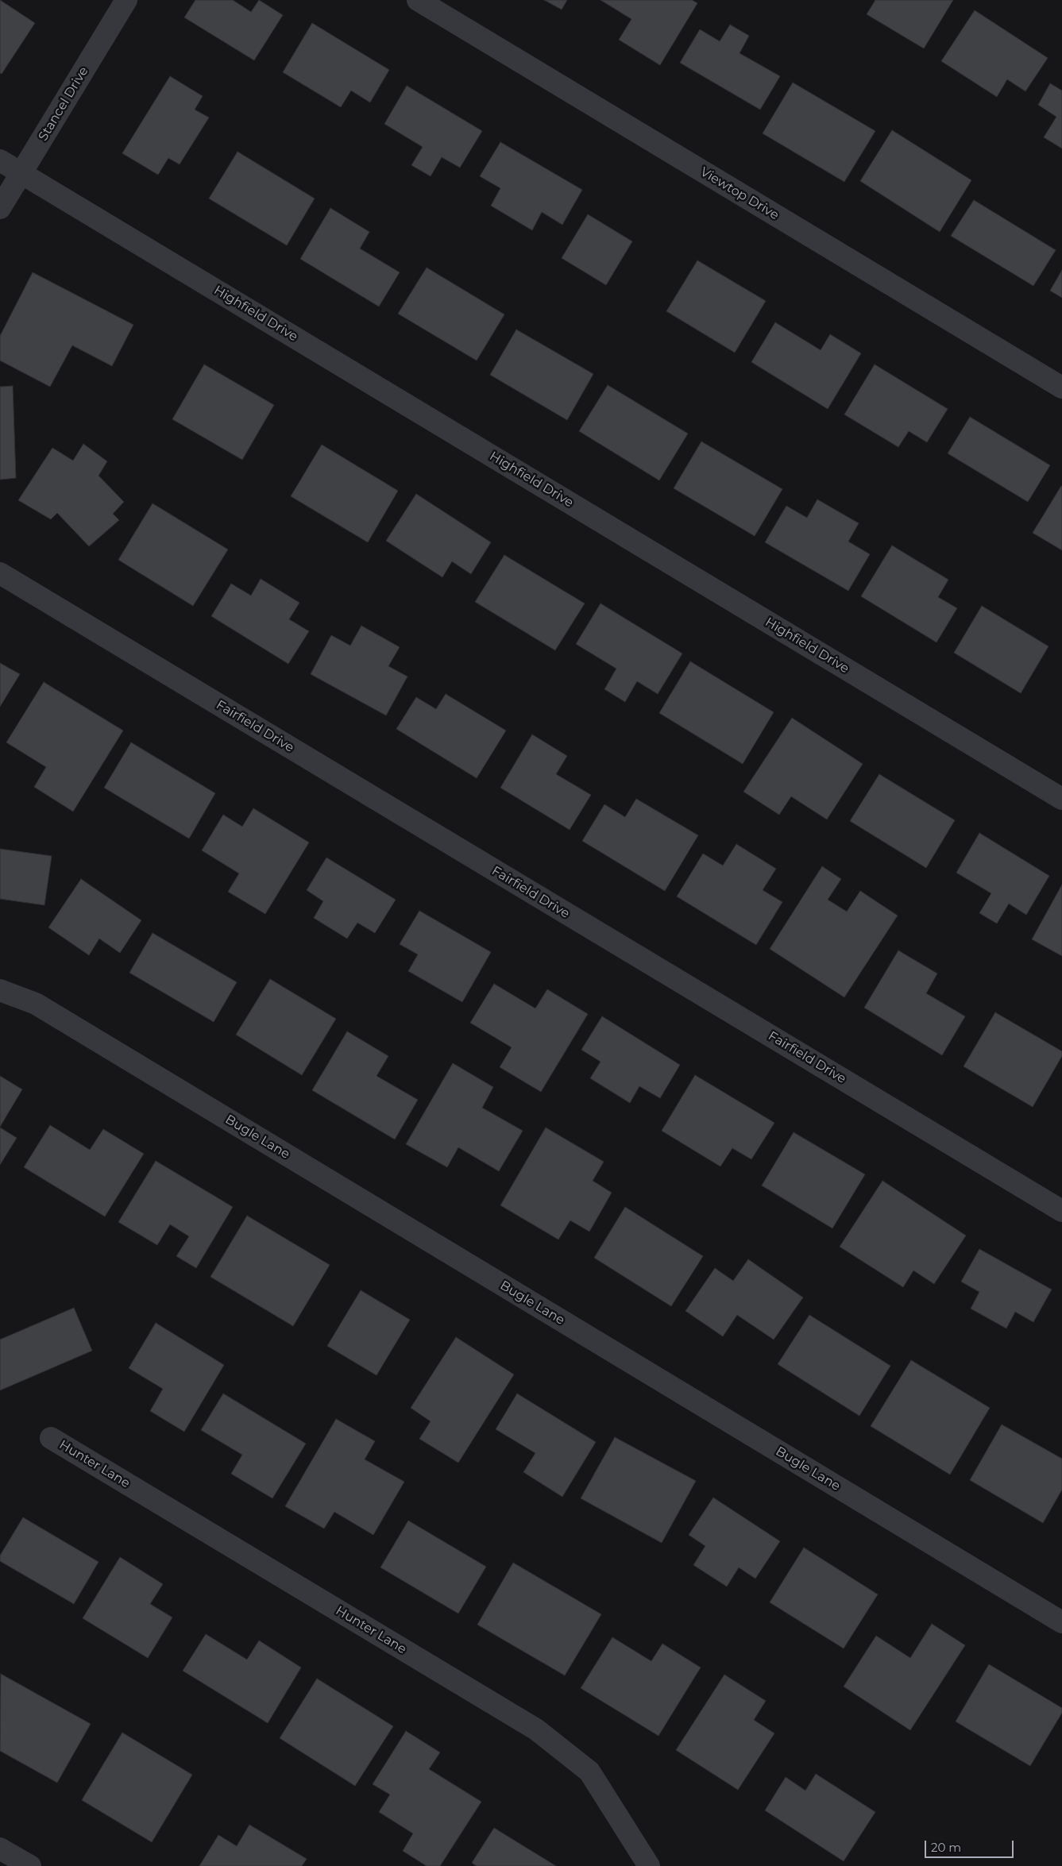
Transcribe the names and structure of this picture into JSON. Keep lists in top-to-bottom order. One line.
{"streets":{"street":["Stancel Drive","Viewtop Drive","Highfield Drive","Fairfield Drive","Bugle Lane","Hunter Lane"]},"crossings":[["Stancel Drive","Highfield Drive"]],"scale_bar":"20 m"}
